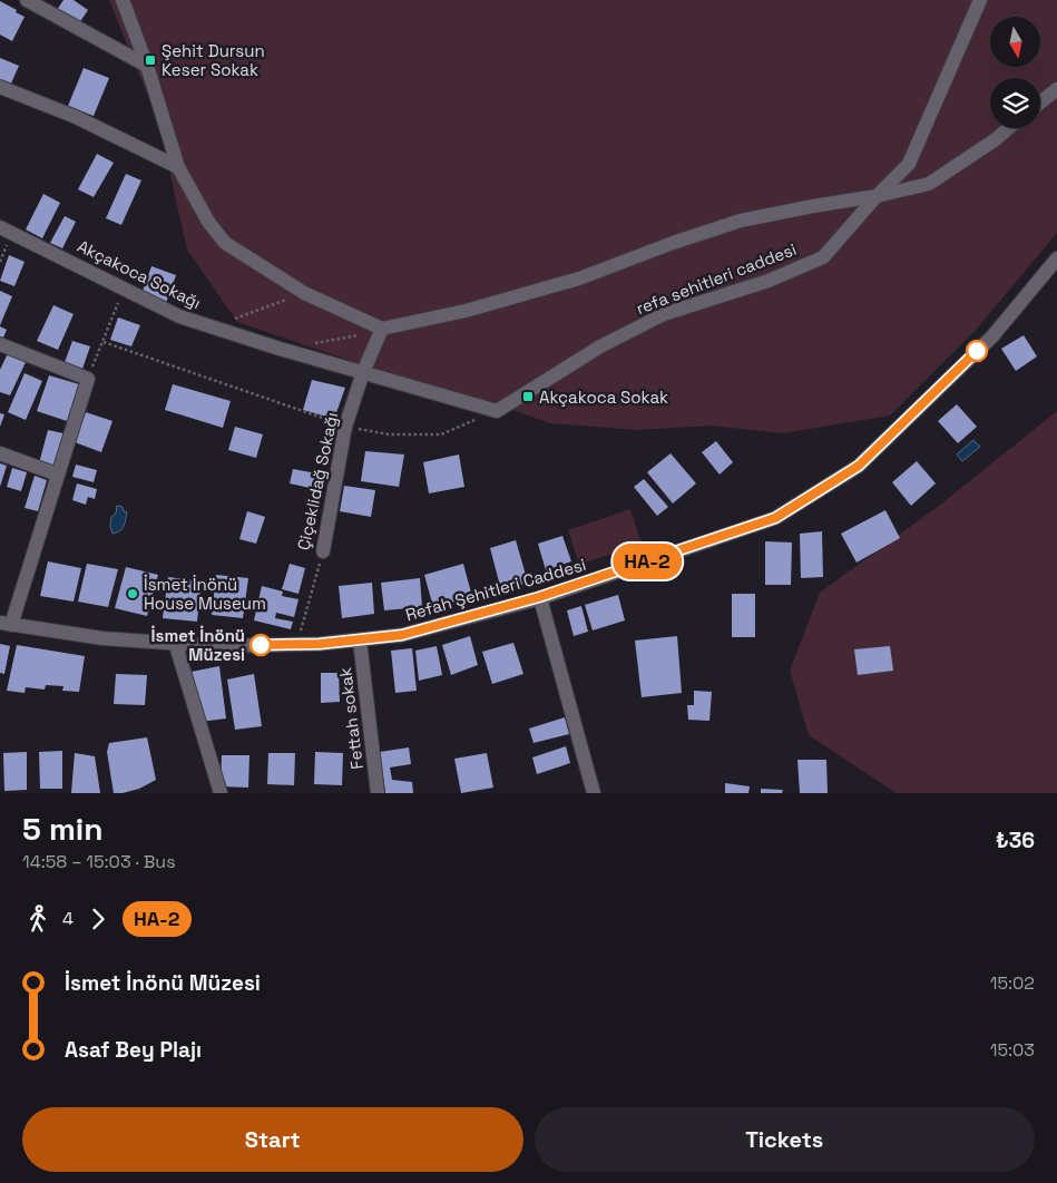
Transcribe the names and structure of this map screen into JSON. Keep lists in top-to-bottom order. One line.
{"streets":{"street":["Akçakoca Sokağı","refa sehitleri caddesi","Çiçeklidağ Sokağı","Refah Şehitleri Caddesi","Fettah sokak"]},"crossings":[["Akçakoca Sokağı","refa sehitleri caddesi"],["Akçakoca Sokağı","Çiçeklidağ Sokağı"],["Çiçeklidağ Sokağı","Refah Şehitleri Caddesi"],["Refah Şehitleri Caddesi","Fettah sokak"]],"places":{"transit":["Şehit Dursun Keser Sokak","Akçakoca Sokak"],"other":["İsmet İnönü House Museum","İsmet İnönü Müzesi"]},"lines":["bus line HA-2"],"north":"bottom","page":{"on_map":"HA-2","heading":["5 min","14:58 – 15:03 · Bus","₺36"],"legs":["4","HA-2"],"list":[{"name":"İsmet İnönü Müzesi","value":"15:02"},{"name":"Asaf Bey Plajı","value":"15:03"}],"buttons":["Start","Tickets"]}}
